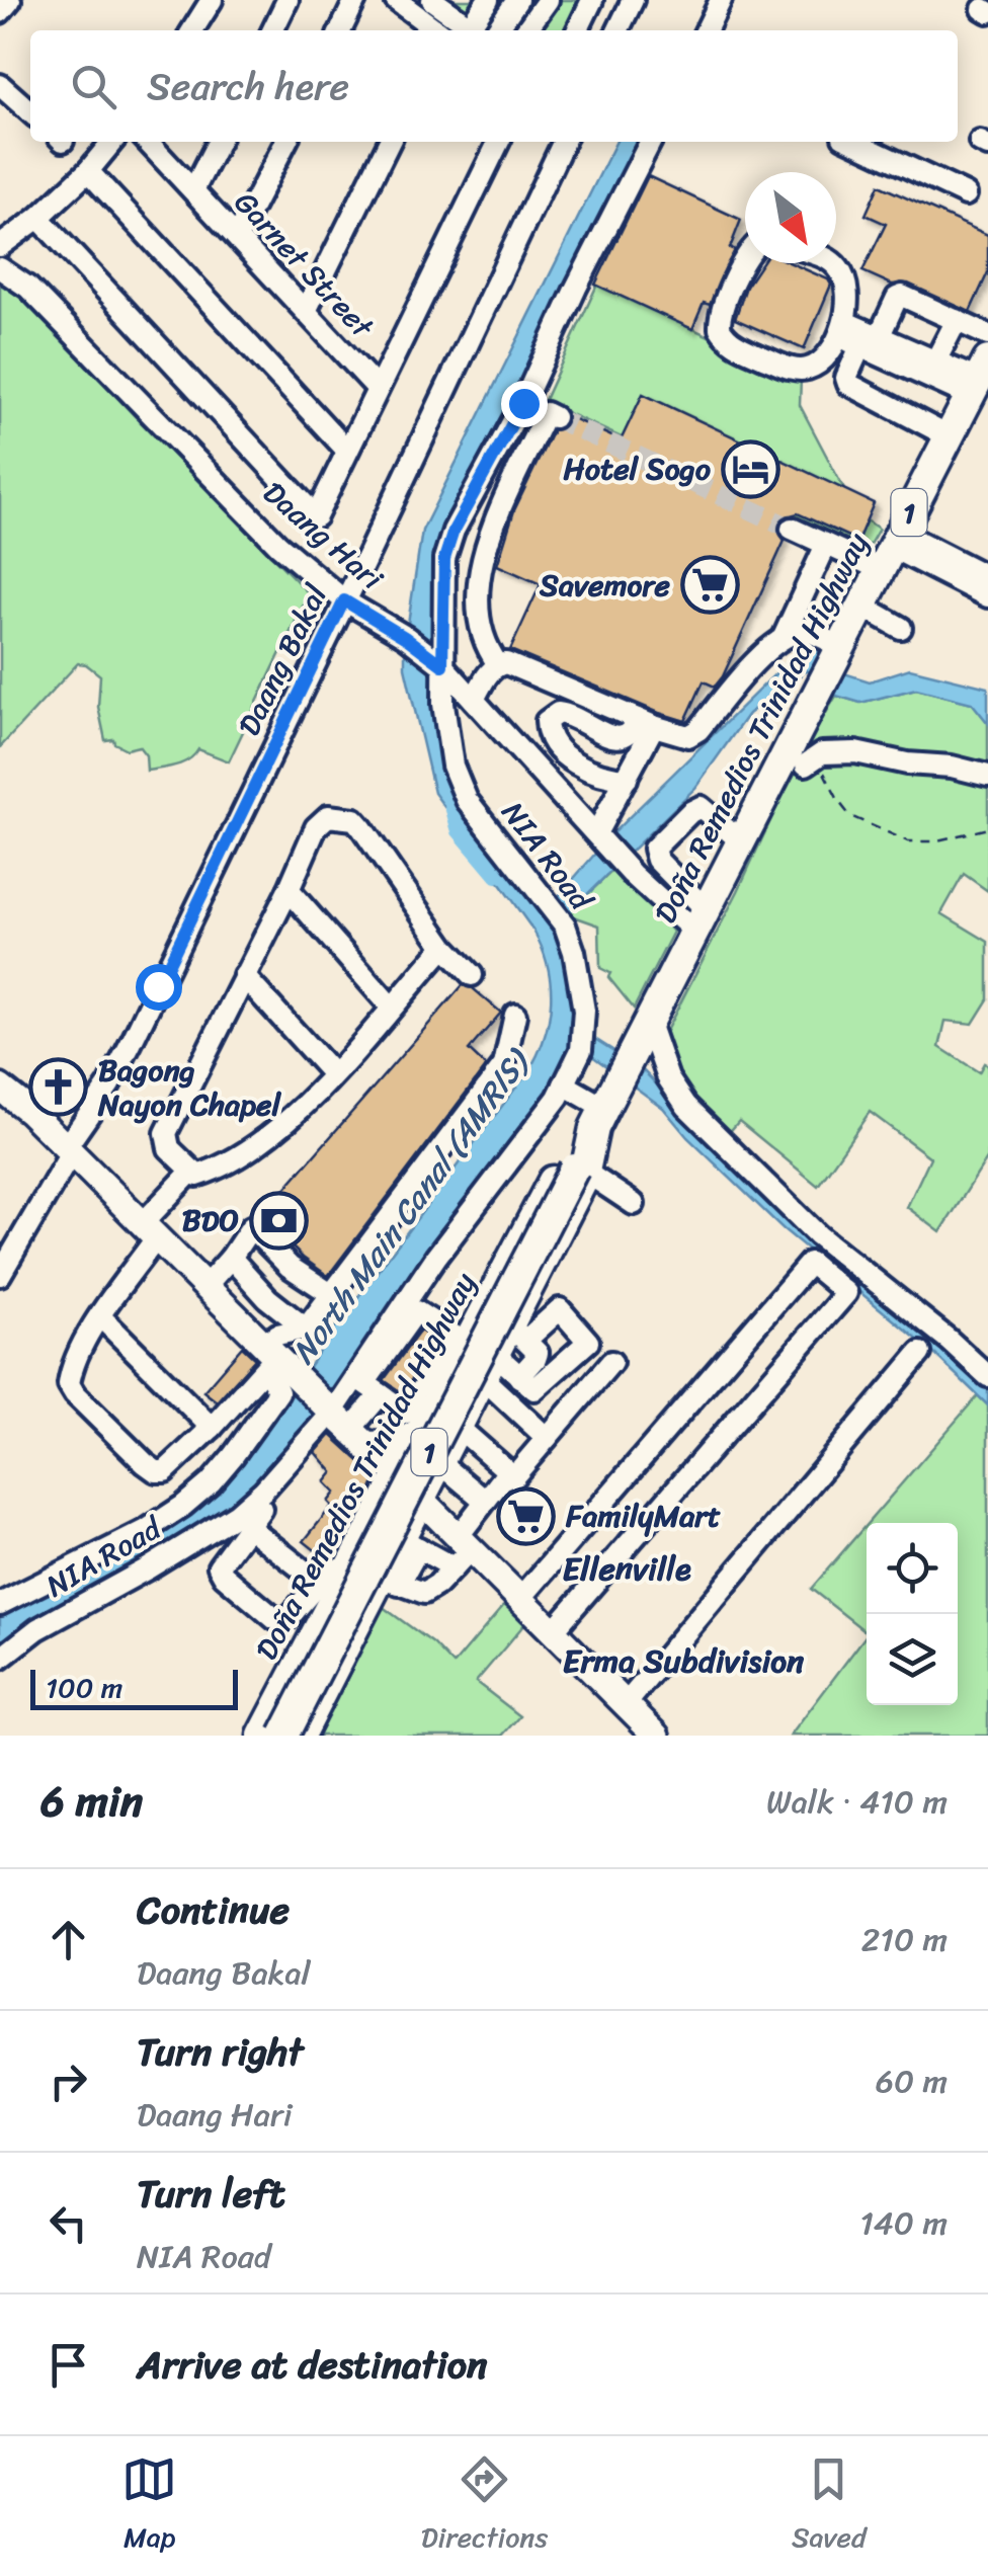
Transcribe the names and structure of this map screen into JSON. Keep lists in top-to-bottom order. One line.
{"streets":{"highway":["1","Doña Remedios Trinidad Highway"],"street":["Garnet Street","Daang Hari","Daang Bakal","NIA Road"]},"crossings":[["1","Doña Remedios Trinidad Highway"],["Daang Hari","Daang Bakal"],["Daang Hari","Doña Remedios Trinidad Highway"],["Daang Hari","NIA Road"]],"districts":["Ellenville","Erma Subdivision"],"water":["North Main Canal (AMRIS)"],"places":{"hotel":["Hotel Sogo"],"supermarket":["Savemore","FamilyMart"],"church":["Bagong Nayon Chapel"],"bank":["BDO"]},"scale_bar":"100 m","north":"bottom right","page":{"search":"Search here","scale":"100 m","heading":["6 min","Walk · 410 m"],"list":[["Continue","Daang Bakal","210 m"],["Turn right","Daang Hari","60 m"],["Turn left","NIA Road","140 m"],"Arrive at destination"],"nav":["Map","Directions","Saved"]}}
